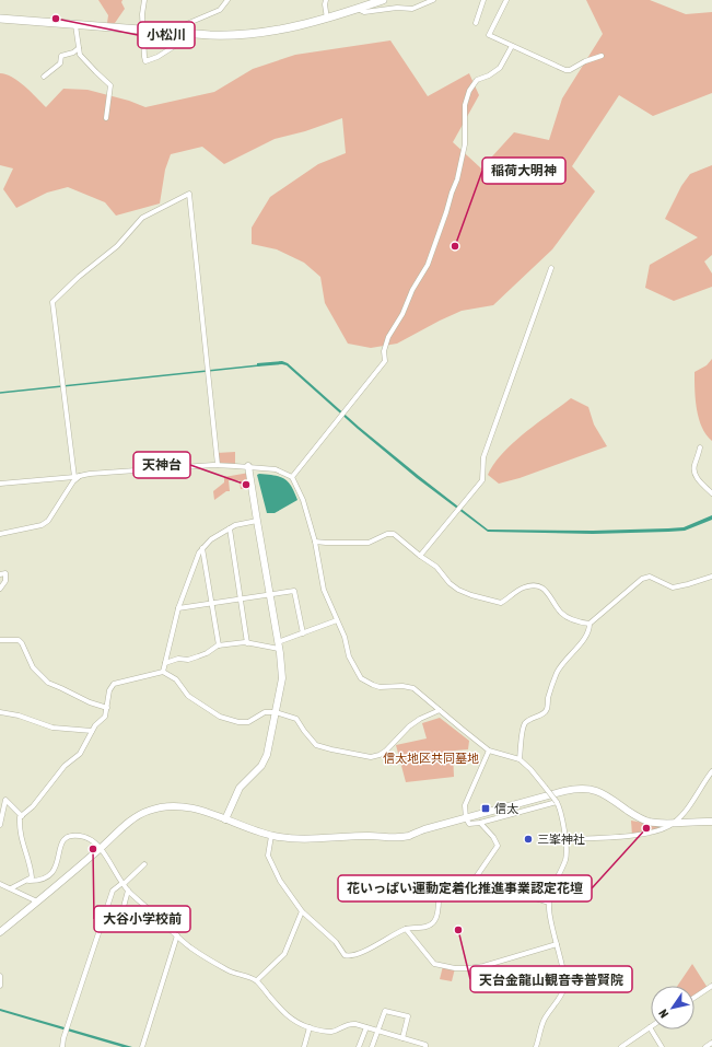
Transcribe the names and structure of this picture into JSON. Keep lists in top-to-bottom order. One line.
{"parks":["信太地区共同墓地"],"places":{"other":["小松川","稲荷大明神","天神台","花いっぱい運動定着化推進事業認定花壇","三峯神社","大谷小学校前","天台金龍山観音寺普賢院"],"transit":["信太"]},"north":"bottom left"}
